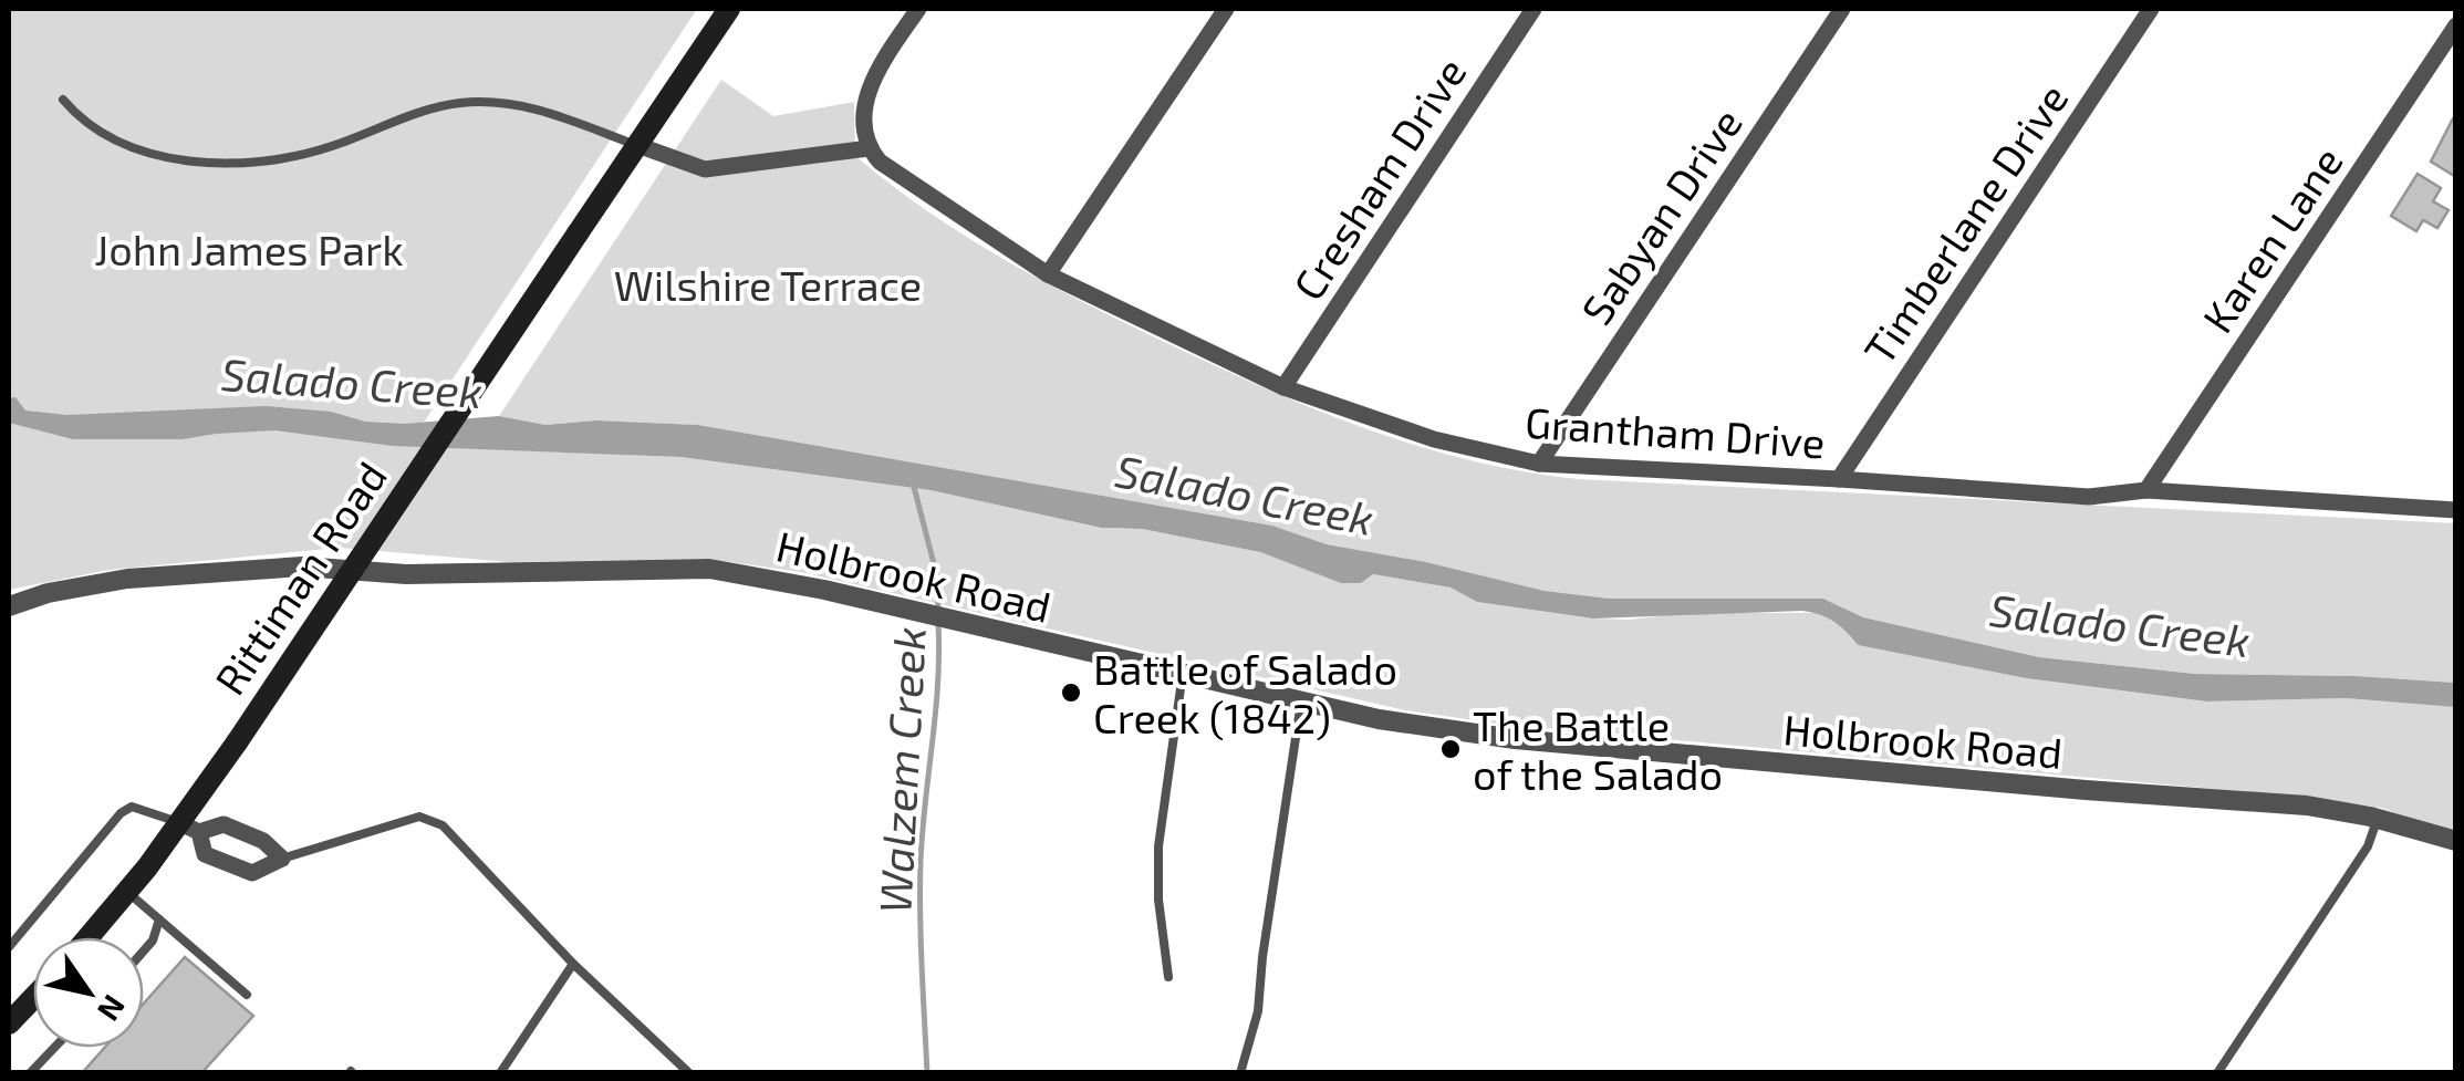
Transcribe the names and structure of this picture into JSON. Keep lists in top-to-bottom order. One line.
{"streets":{"main road":["Rittiman Road"],"street":["Cresham Drive","Sabyan Drive","Timberlane Drive","Karen Lane","Grantham Drive","Holbrook Road"]},"crossings":[["Cresham Drive","Grantham Drive"],["Sabyan Drive","Grantham Drive"],["Timberlane Drive","Grantham Drive"],["Karen Lane","Grantham Drive"]],"water":["Salado Creek","Walzem Creek"],"parks":["John James Park","Wilshire Terrace"],"places":["Battle of Salado Creek (1842)","The Battle of the Salado"],"north":"bottom right"}
